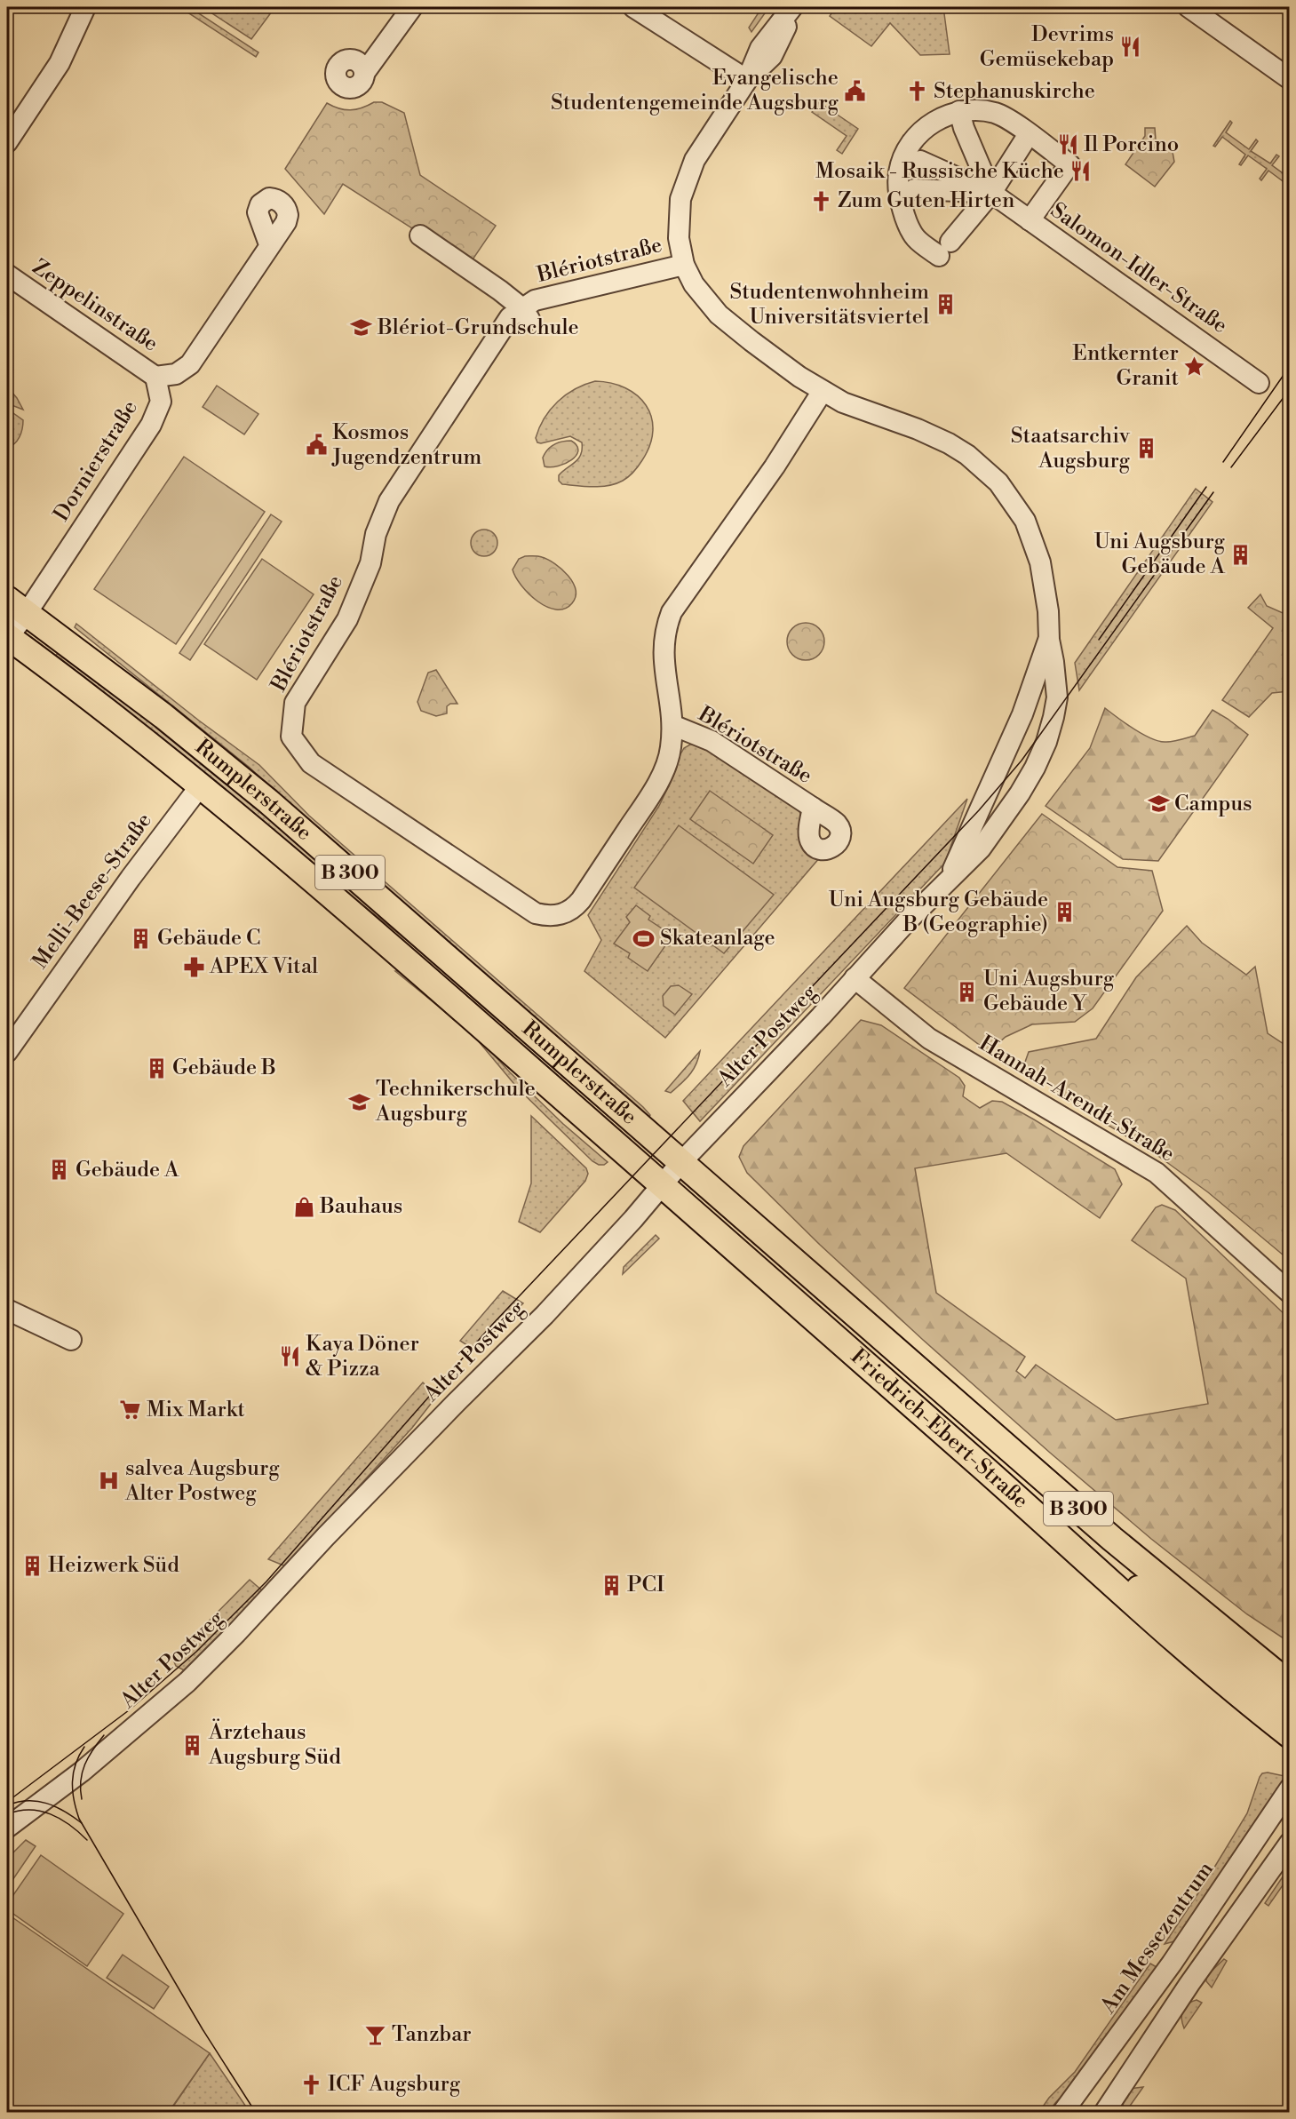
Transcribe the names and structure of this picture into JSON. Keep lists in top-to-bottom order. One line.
{"streets":{"main road":["Rumplerstraße","B 300","Friedrich-Ebert-Straße"],"street":["Blériotstraße","Salomon-Idler-Straße","Zeppelinstraße","Dornierstraße","Melli-Beese-Straße","Alter Postweg","Hannah-Arendt-Straße","Am Messezentrum"]},"crossings":[["Zeppelinstraße","Dornierstraße"],["Dornierstraße","Rumplerstraße"],["Rumplerstraße","Melli-Beese-Straße"],["Rumplerstraße","Alter Postweg"],["Rumplerstraße","Friedrich-Ebert-Straße"],["Alter Postweg","Hannah-Arendt-Straße"],["Alter Postweg","Friedrich-Ebert-Straße"]],"places":{"restaurant":["Devrims Gemüsekebap","Il Porcino","Mosaik - Russische Küche","Kaya Döner & Pizza"],"public building":["Evangelische Studentengemeinde Augsburg","Kosmos Jugendzentrum"],"church":["Stephanuskirche","Zum Guten Hirten","ICF Augsburg"],"building":["Studentenwohnheim Universitätsviertel","Staatsarchiv Augsburg","Uni Augsburg Gebäude A","Uni Augsburg Gebäude B (Geographie)","Gebäude C","Uni Augsburg Gebäude Y","Gebäude B","Gebäude A","Heizwerk Süd","PCI","Ärztehaus Augsburg Süd"],"school or university":["Blériot-Grundschule","Campus","Technikerschule Augsburg"],"place":["Entkernter Granit"],"sports":["Skateanlage"],"pharmacy":["APEX Vital"],"shop":["Bauhaus"],"supermarket":["Mix Markt"],"hospital":["salvea Augsburg Alter Postweg"],"bar":["Tanzbar"]}}
